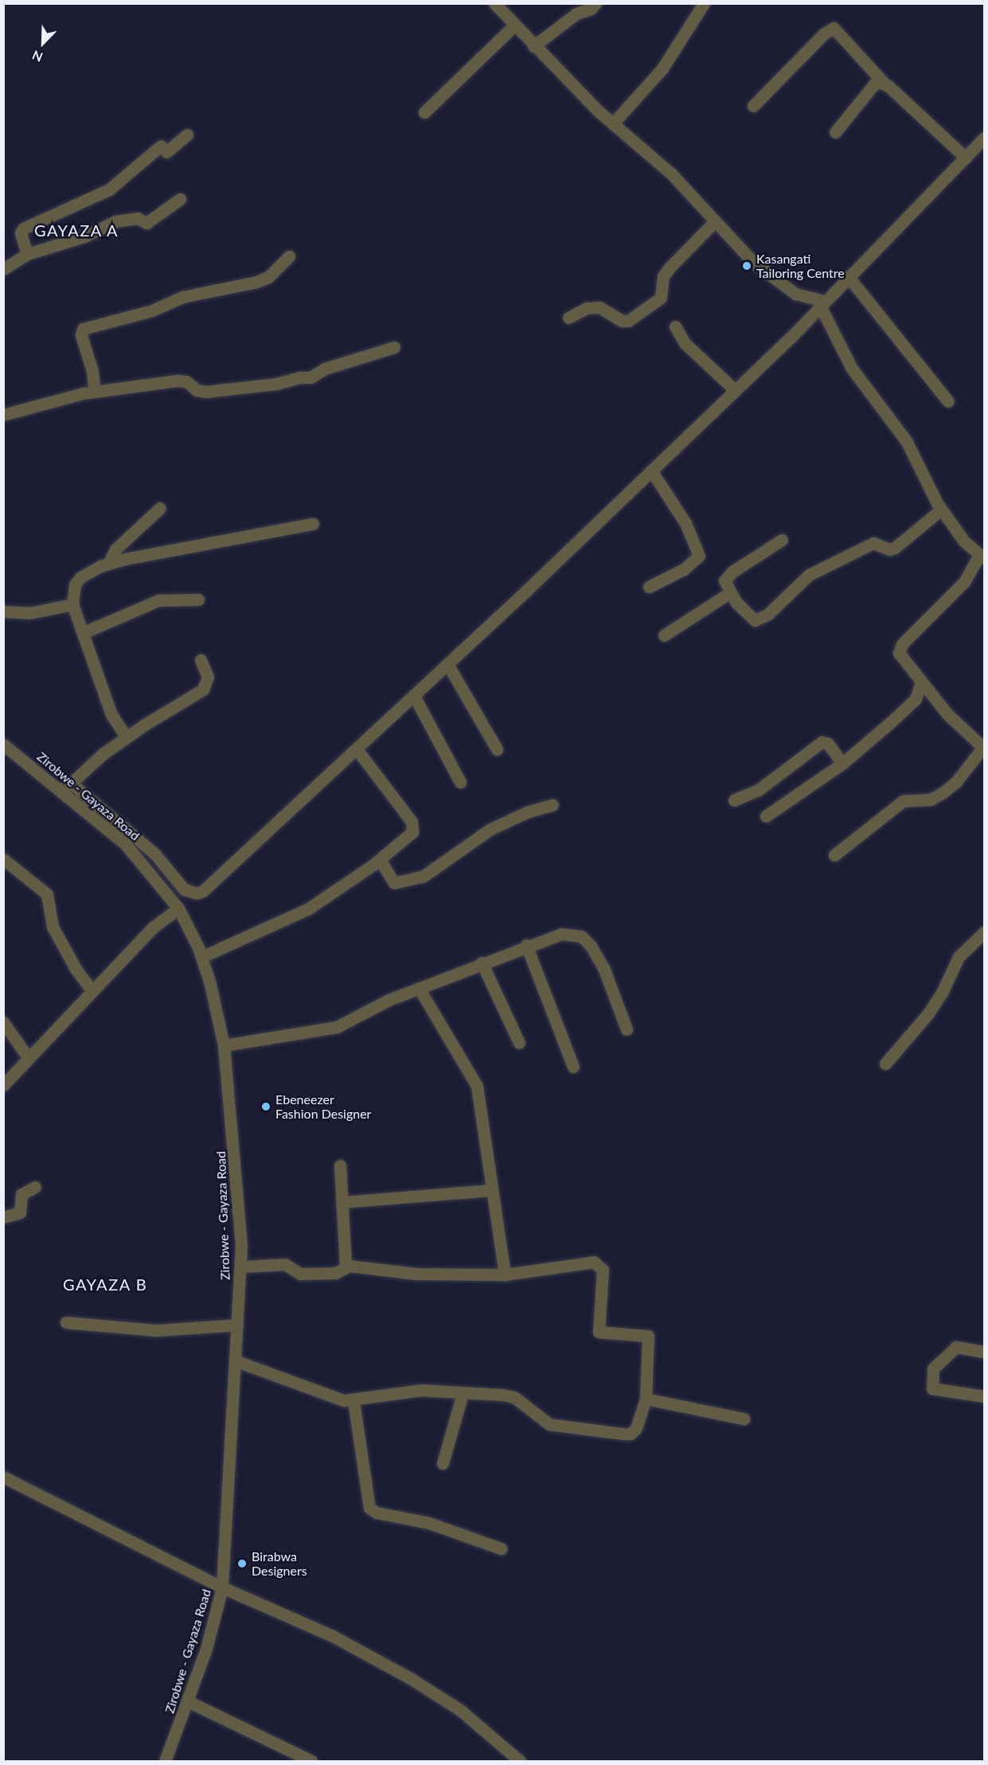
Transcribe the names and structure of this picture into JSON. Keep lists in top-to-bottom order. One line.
{"streets":{"street":["Zirobwe - Gayaza Road"]},"districts":["GAYAZA A","GAYAZA B"],"places":["Kasangati Tailoring Centre","Ebeneezer Fashion Designer","Birabwa Designers"],"north":"bottom left"}
